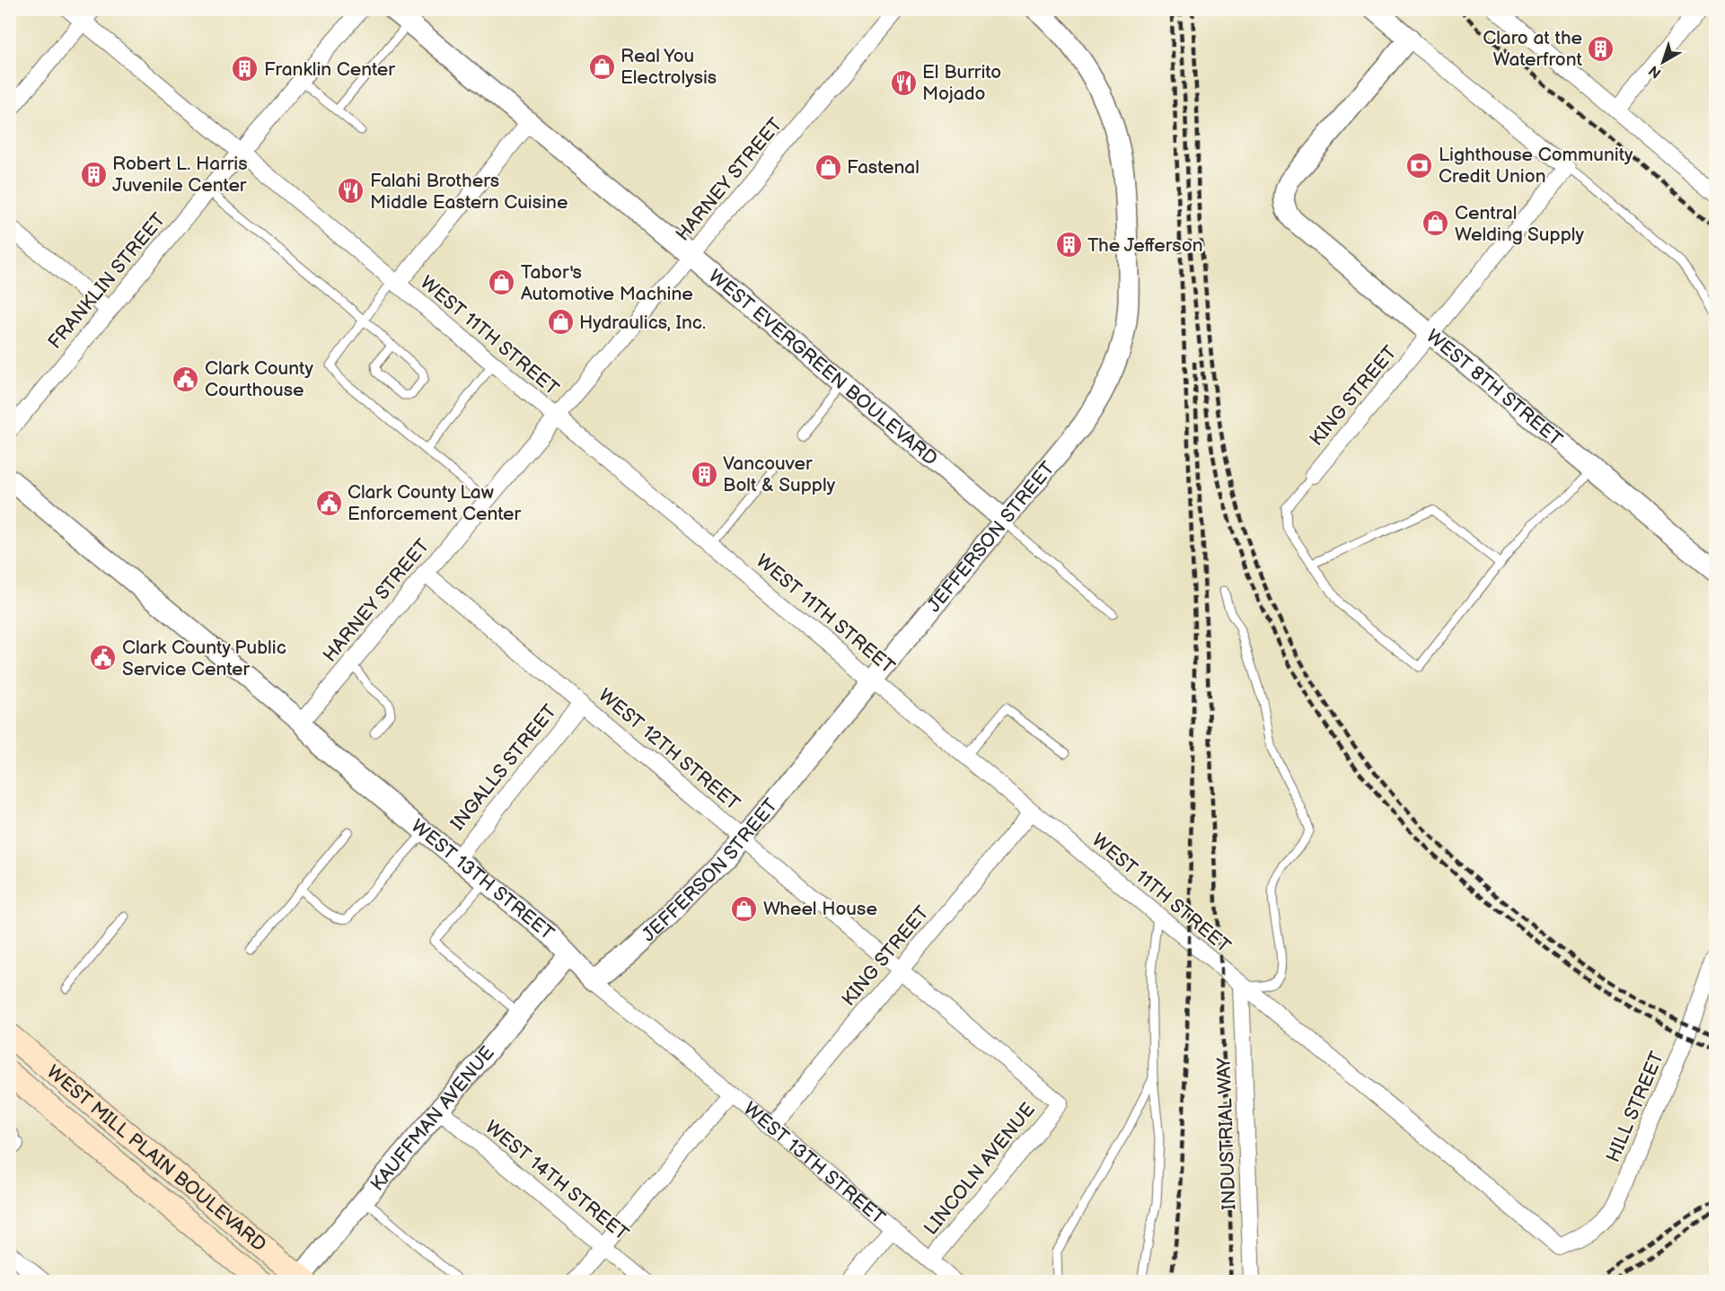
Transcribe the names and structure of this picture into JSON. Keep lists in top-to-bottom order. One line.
{"streets":{"main road":["WEST MILL PLAIN BOULEVARD"],"street":["HARNEY STREET","FRANKLIN STREET","WEST 11TH STREET","WEST EVERGREEN BOULEVARD","WEST 8TH STREET","KING STREET","JEFFERSON STREET","WEST 12TH STREET","INGALLS STREET","WEST 13TH STREET","HILL STREET","KAUFFMAN AVENUE","INDUSTRIAL WAY","LINCOLN AVENUE","WEST 14TH STREET"]},"crossings":[["HARNEY STREET","WEST 11TH STREET"],["HARNEY STREET","WEST EVERGREEN BOULEVARD"],["HARNEY STREET","WEST 12TH STREET"],["HARNEY STREET","WEST 13TH STREET"],["FRANKLIN STREET","WEST 11TH STREET"],["WEST 11TH STREET","KING STREET"],["WEST 11TH STREET","JEFFERSON STREET"],["WEST 11TH STREET","HILL STREET"],["WEST 11TH STREET","INDUSTRIAL WAY"],["WEST EVERGREEN BOULEVARD","JEFFERSON STREET"],["WEST 8TH STREET","KING STREET"],["KING STREET","WEST 12TH STREET"],["KING STREET","WEST 13TH STREET"],["JEFFERSON STREET","WEST 12TH STREET"],["JEFFERSON STREET","WEST 13TH STREET"],["WEST 12TH STREET","INGALLS STREET"],["WEST 12TH STREET","LINCOLN AVENUE"],["INGALLS STREET","WEST 13TH STREET"],["WEST 13TH STREET","KAUFFMAN AVENUE"],["WEST 13TH STREET","LINCOLN AVENUE"],["KAUFFMAN AVENUE","WEST MILL PLAIN BOULEVARD"],["KAUFFMAN AVENUE","WEST 14TH STREET"]],"places":{"building":["Claro at the Waterfront","Franklin Center","Robert L. Harris Juvenile Center","The Jefferson","Vancouver Bolt & Supply"],"shop":["Real You Electrolysis","Fastenal","Central Welding Supply","Tabor's Automotive Machine","Hydraulics, Inc.","Wheel House"],"restaurant":["El Burrito Mojado","Falahi Brothers Middle Eastern Cuisine"],"bank":["Lighthouse Community Credit Union"],"public building":["Clark County Courthouse","Clark County Law Enforcement Center","Clark County Public Service Center"]},"north":"bottom left"}
